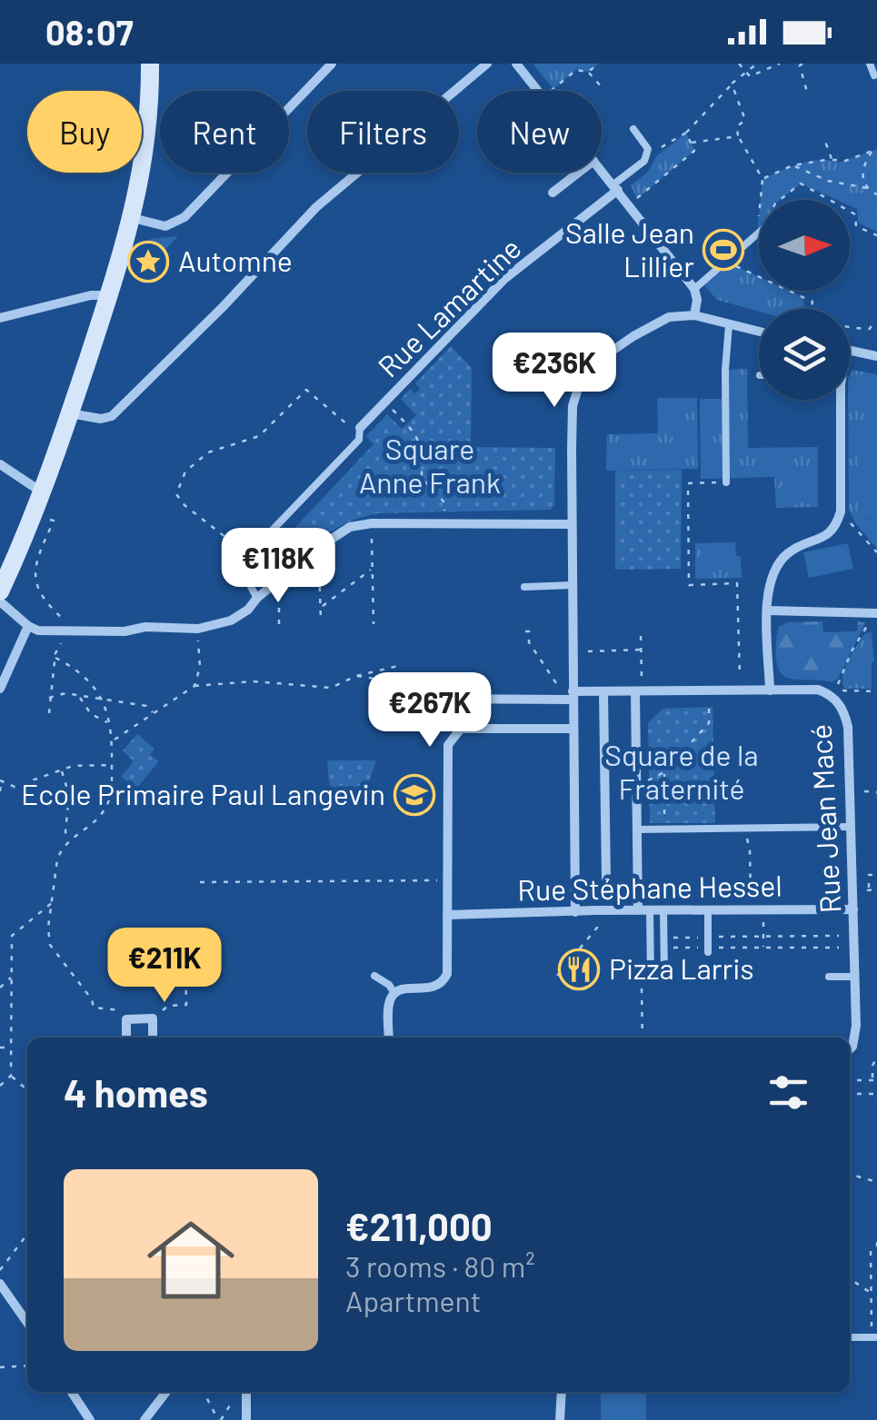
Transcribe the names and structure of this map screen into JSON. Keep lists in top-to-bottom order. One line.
{"streets":{"street":["Rue Lamartine","Rue Jean Macé","Rue Stéphane Hessel"]},"crossings":[["Rue Jean Macé","Rue Stéphane Hessel"]],"parks":["Square Anne Frank","Square de la Fraternité"],"places":{"sports":["Salle Jean Lillier"],"place":["Automne"],"school or university":["Ecole Primaire Paul Langevin"],"restaurant":["Pizza Larris"]},"north":"right","page":{"status":"08:07","chip":["Buy","Rent","Filters","New"],"price":["€236K","€118K","€267K","€211K"],"heading":"4 homes","list":[{"name":"€211,000","note":"3 rooms · 80 m² · Apartment"}]}}
